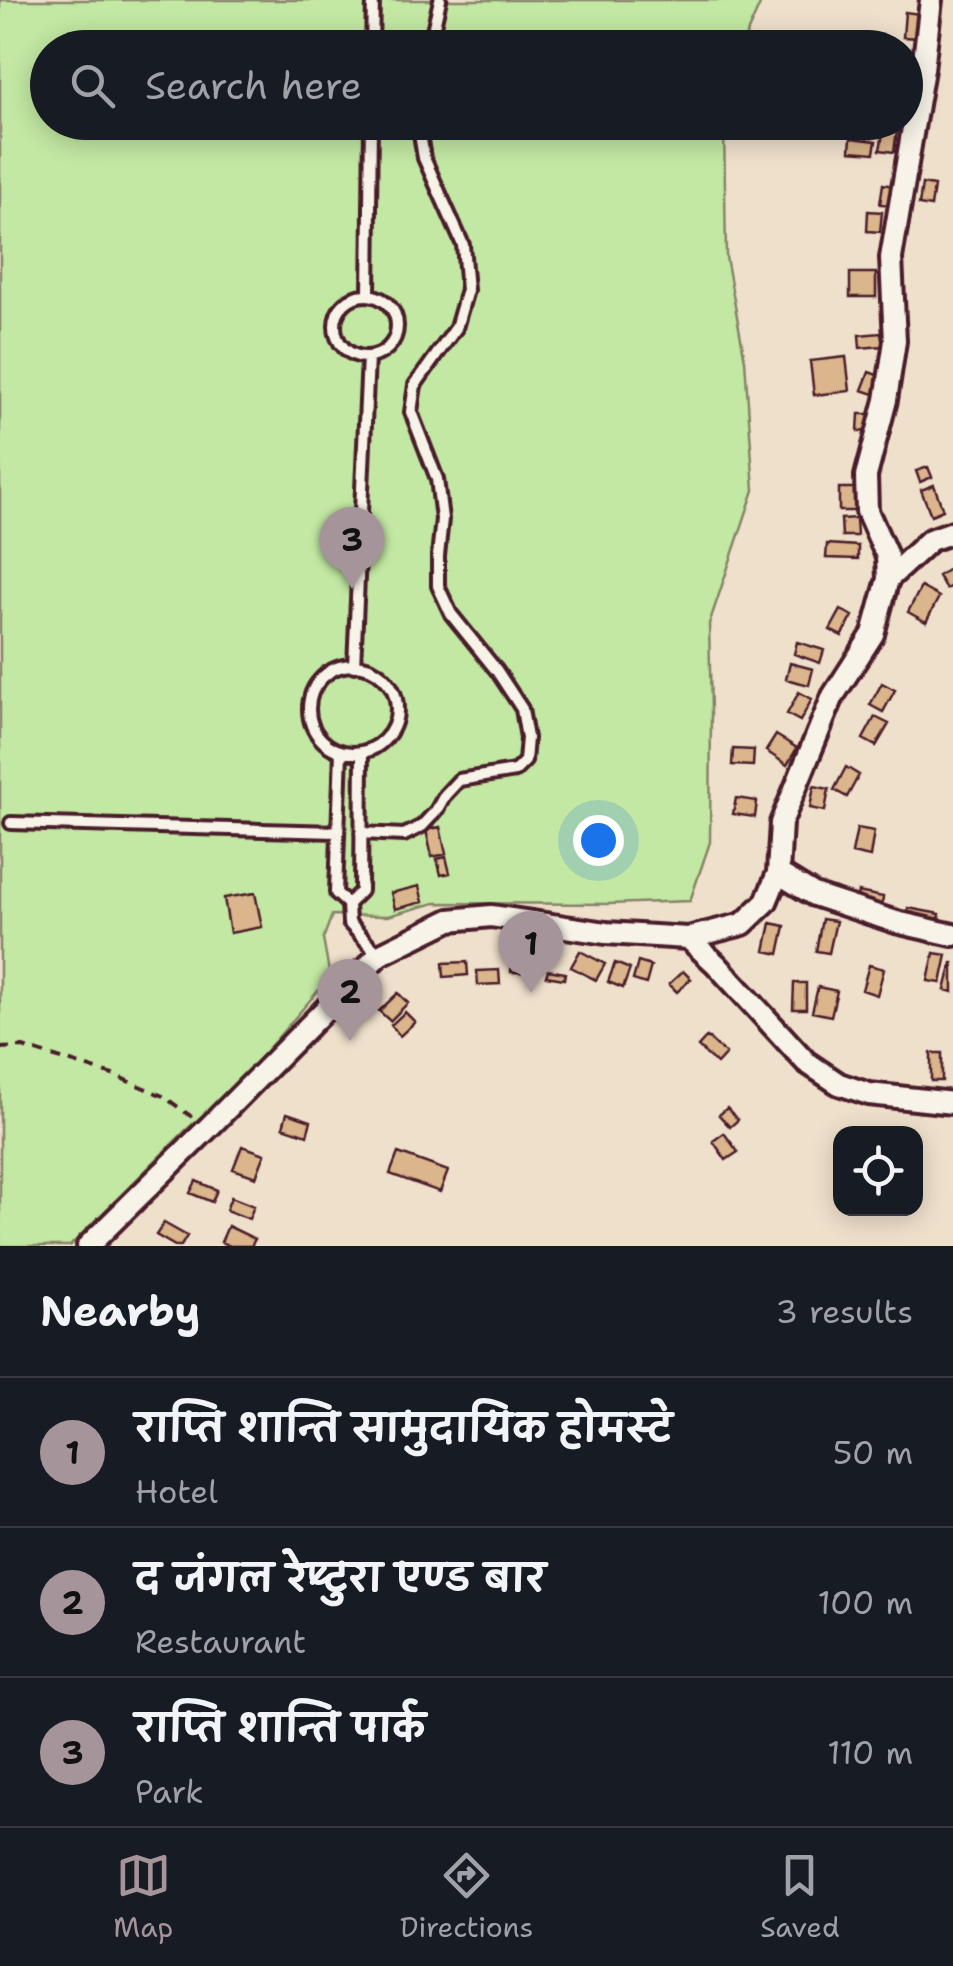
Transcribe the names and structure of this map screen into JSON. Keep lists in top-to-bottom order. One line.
{"page":{"search":"Search here","pins":["3","1","2"],"heading":["Nearby","3 results"],"list":[{"mark":"1","name":"राप्ति शान्ति सामुदायिक होमस्टे","note":"Hotel","value":"50 m"},{"mark":"2","name":"द जंगल रेष्टुरा एण्ड बार","note":"Restaurant","value":"100 m"},{"mark":"3","name":"राप्ति शान्ति पार्क","note":"Park","value":"110 m"}],"nav":["Map","Directions","Saved"]}}
